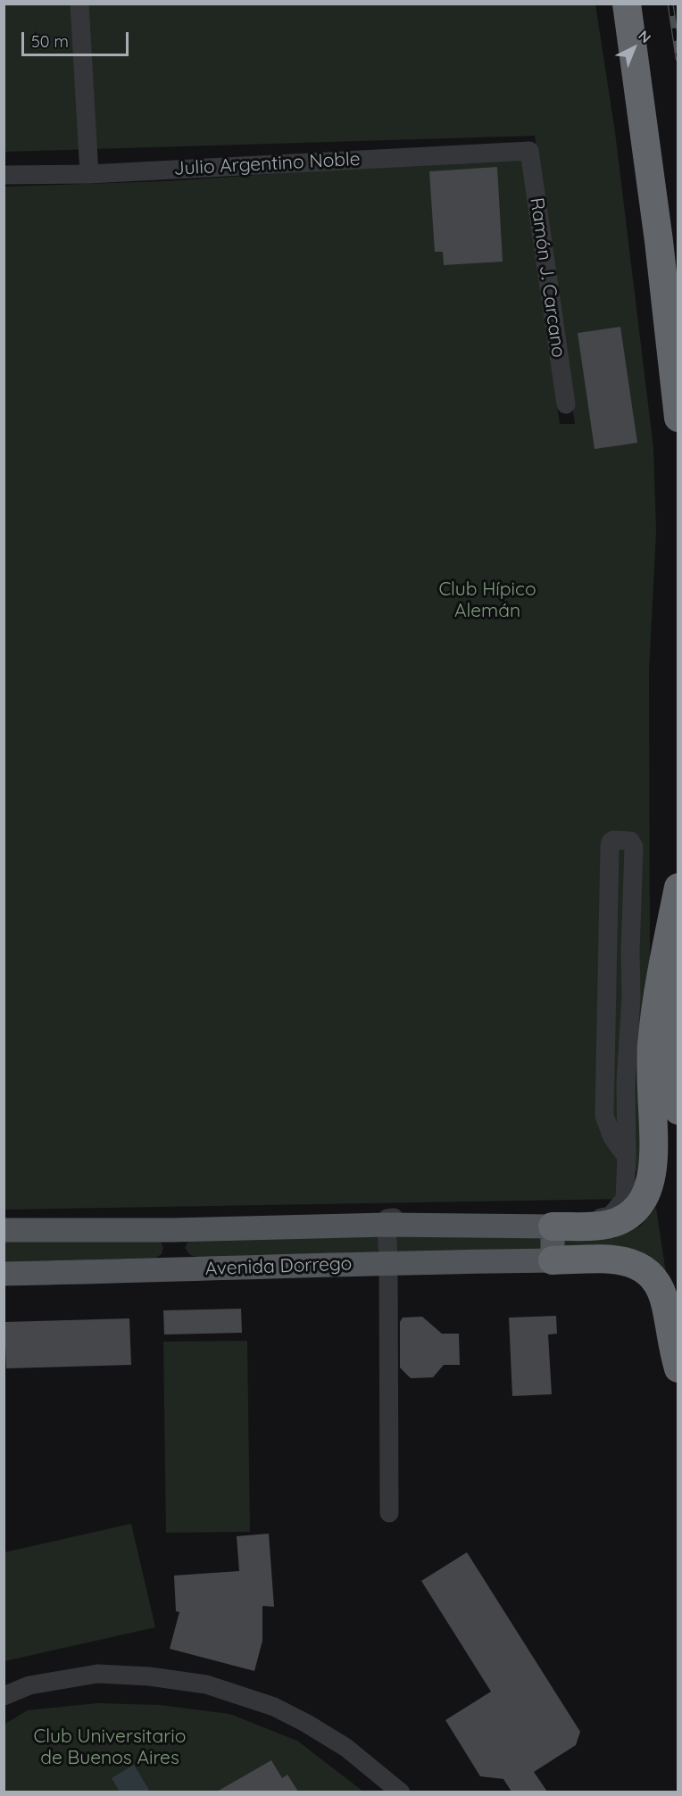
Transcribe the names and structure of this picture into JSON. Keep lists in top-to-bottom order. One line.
{"streets":{"main road":["Avenida Dorrego"],"street":["Julio Argentino Noble","Ramón J. Carcano"]},"crossings":[["Julio Argentino Noble","Ramón J. Carcano"]],"parks":["Club Hípico Alemán","Club Universitario de Buenos Aires"],"scale_bar":"50 m","north":"top right"}
